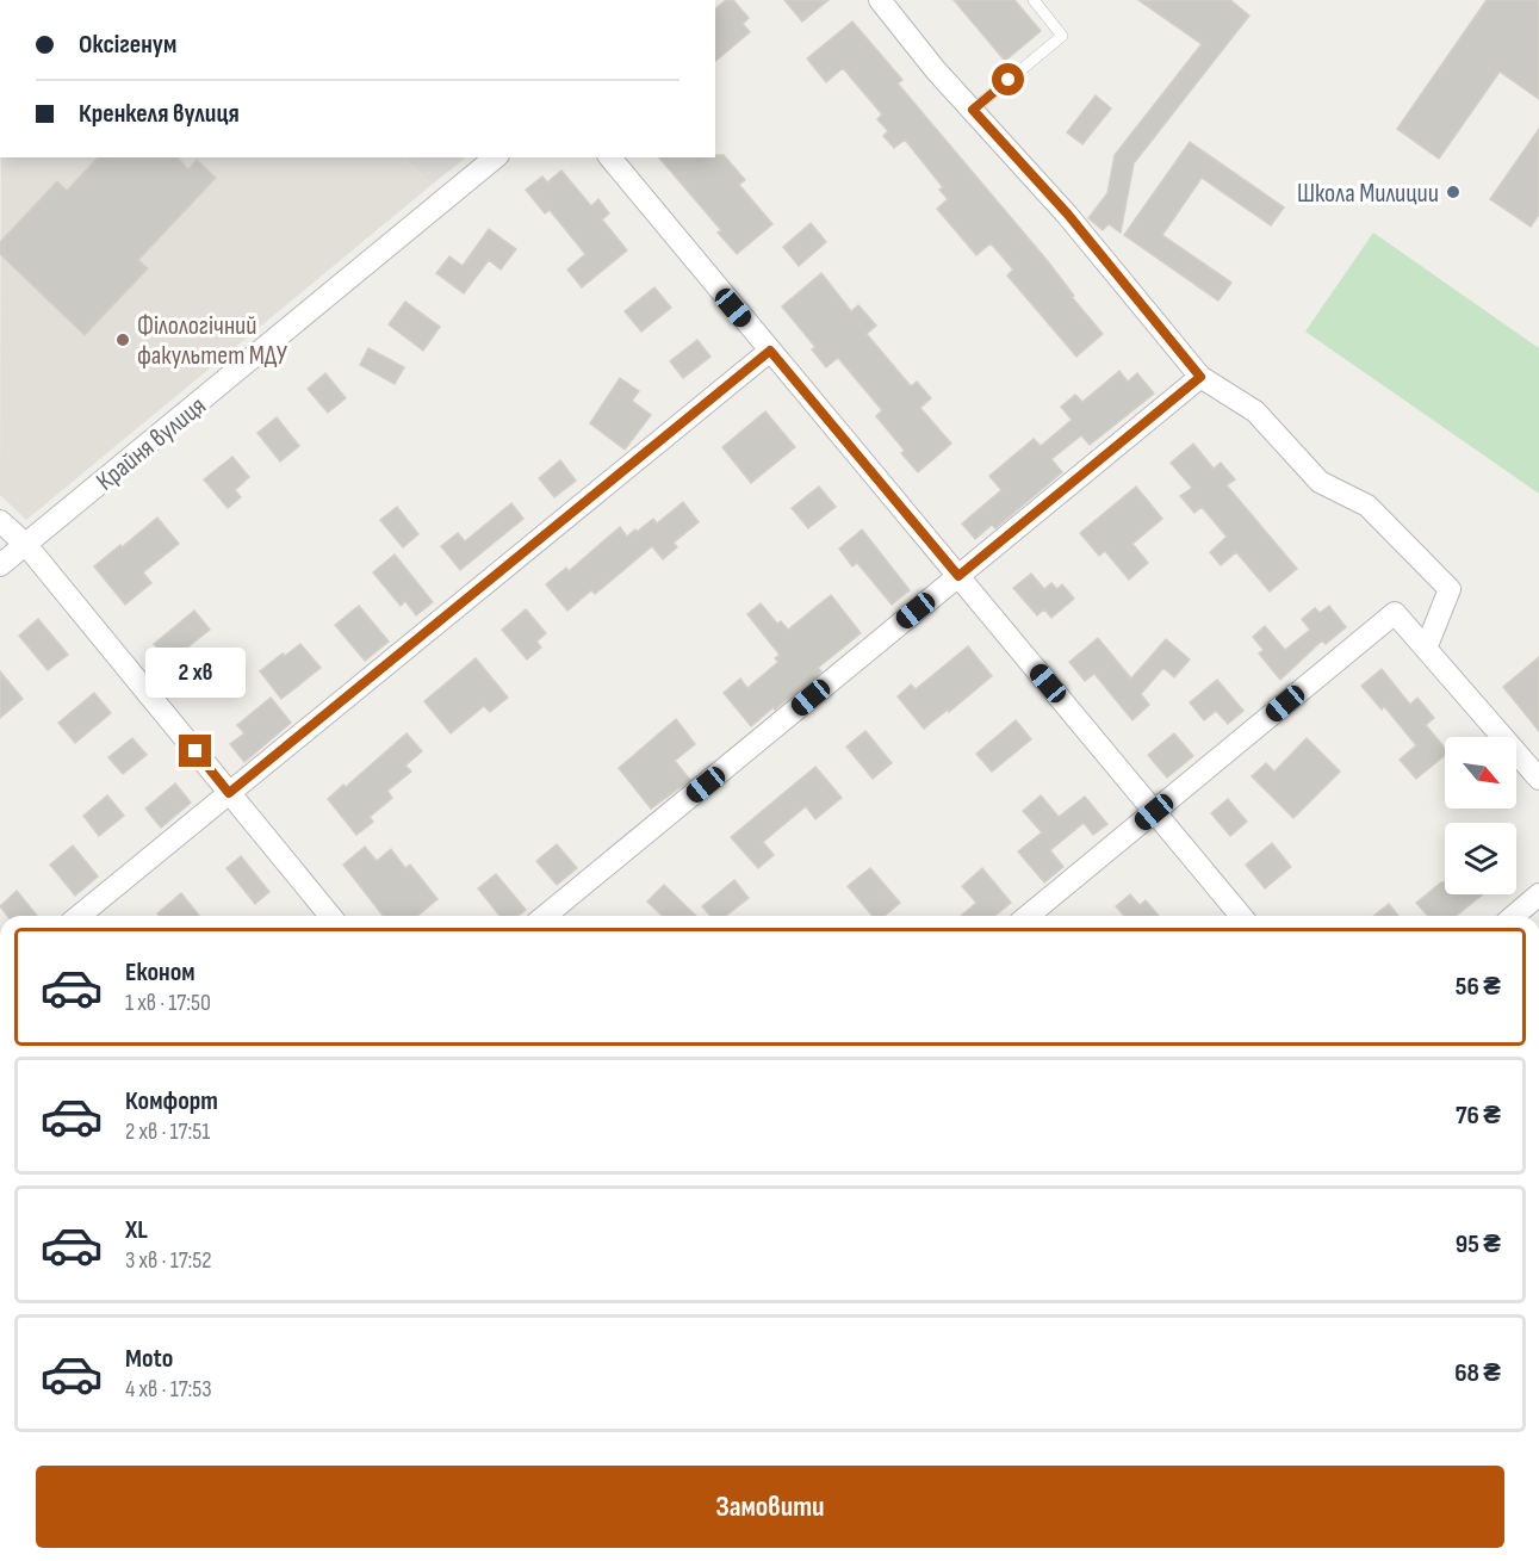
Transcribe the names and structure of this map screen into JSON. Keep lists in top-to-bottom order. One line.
{"streets":{"street":["Крайня вулиця"]},"places":["Школа Милиции","Філологічний факультет МДУ"],"north":"bottom right","page":{"banner":["Оксігенум","Кренкеля вулиця"],"bubble":"2 хв","list":[{"name":"Економ","note":"1 хв · 17:50","value":"56 ₴"},{"name":"Комфорт","note":"2 хв · 17:51","value":"76 ₴"},{"name":"XL","note":"3 хв · 17:52","value":"95 ₴"},{"name":"Moto","note":"4 хв · 17:53","value":"68 ₴"}],"buttons":"Замовити"}}
